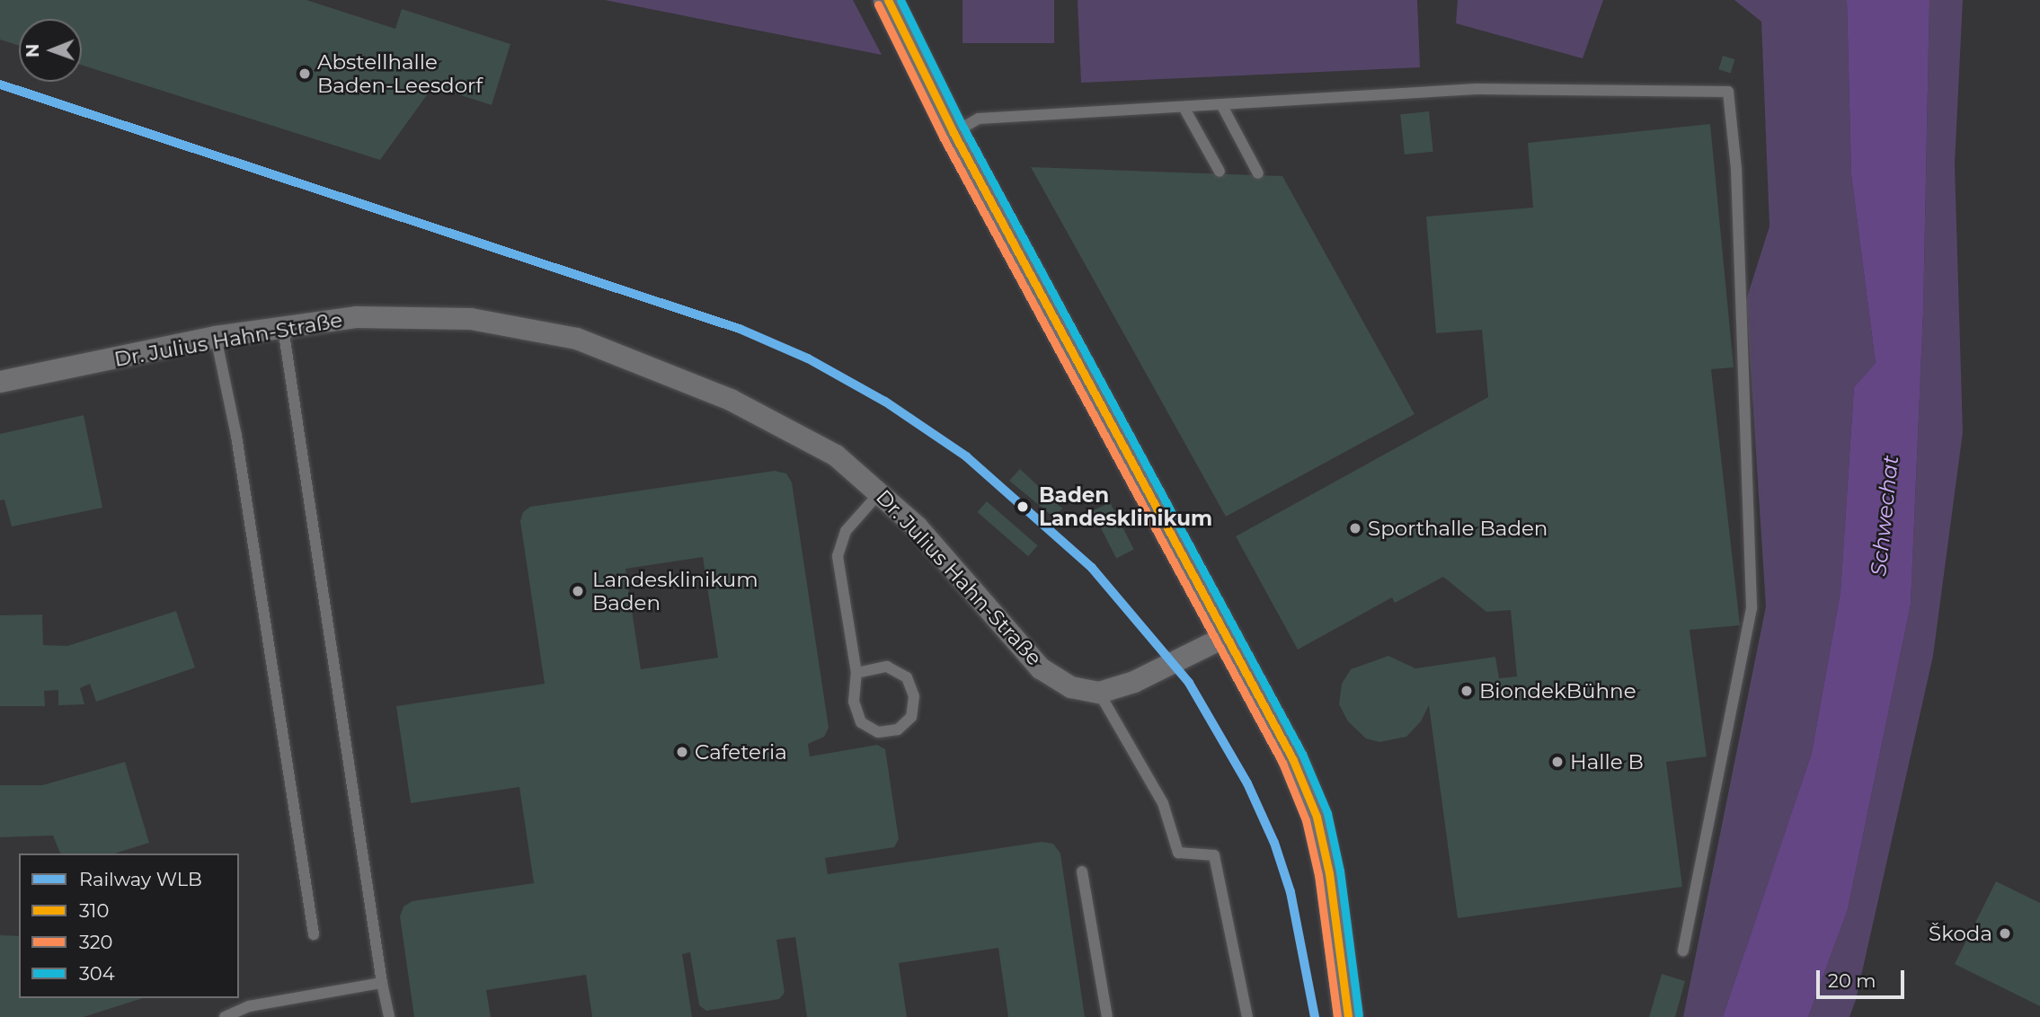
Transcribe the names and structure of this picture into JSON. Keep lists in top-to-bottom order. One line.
{"streets":{"street":["Dr. Julius Hahn-Straße"]},"water":["Schwechat"],"places":["Abstellhalle Baden-Leesdorf","Baden Landesklinikum","Sporthalle Baden","Landesklinikum Baden","BiondekBühne","Cafeteria","Halle B","Škoda"],"lines":["transit line 310","transit line 304","transit line 320","rail line WLB"],"legend":["Railway WLB","310","320","304"],"scale_bar":"20 m","north":"left"}
